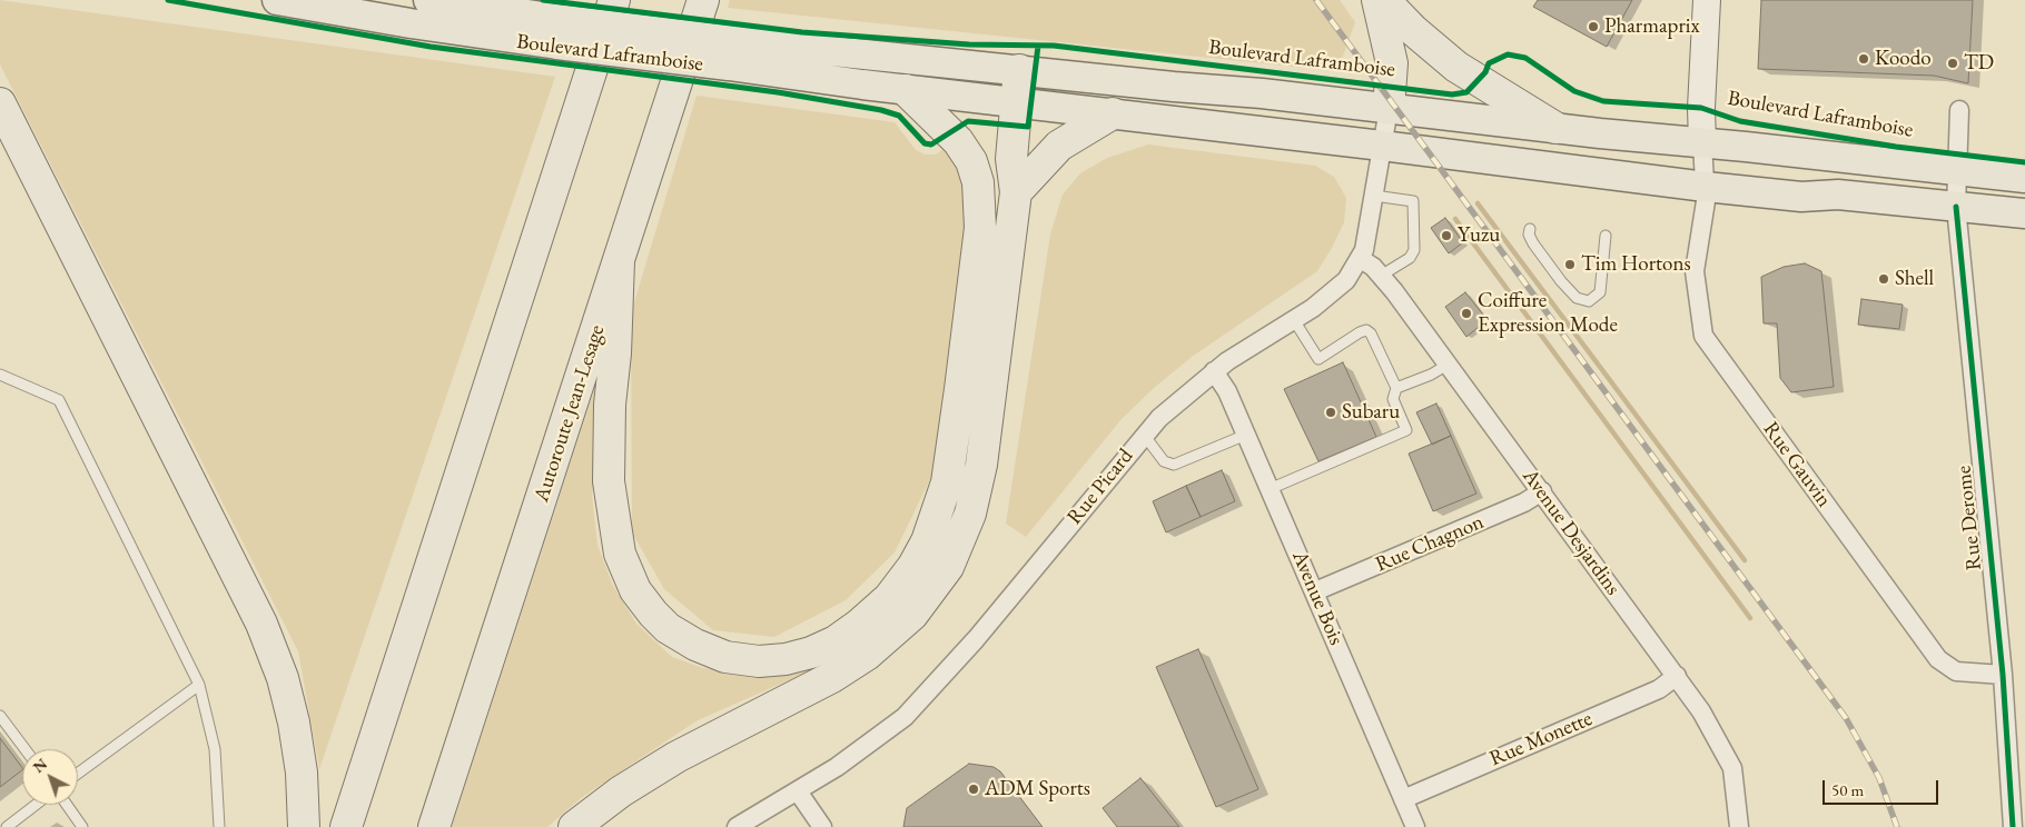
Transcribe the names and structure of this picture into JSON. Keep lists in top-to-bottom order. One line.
{"streets":{"highway":["Autoroute Jean-Lesage"],"main road":["Boulevard Laframboise"],"street":["Rue Gauvin","Rue Picard","Rue Derome","Avenue Desjardins","Rue Chagnon","Avenue Bois","Rue Monette"]},"crossings":[["Boulevard Laframboise","Rue Gauvin"],["Boulevard Laframboise","Rue Picard"],["Boulevard Laframboise","Rue Derome"],["Rue Gauvin","Rue Derome"],["Rue Picard","Avenue Desjardins"],["Rue Picard","Avenue Bois"],["Avenue Desjardins","Rue Chagnon"],["Avenue Desjardins","Rue Monette"],["Rue Chagnon","Avenue Bois"],["Avenue Bois","Rue Monette"]],"places":["Pharmaprix","Koodo","TD","Yuzu","Tim Hortons","Shell","Coiffure Expression Mode","Subaru","ADM Sports"],"scale_bar":"50 m","north":"top left"}
